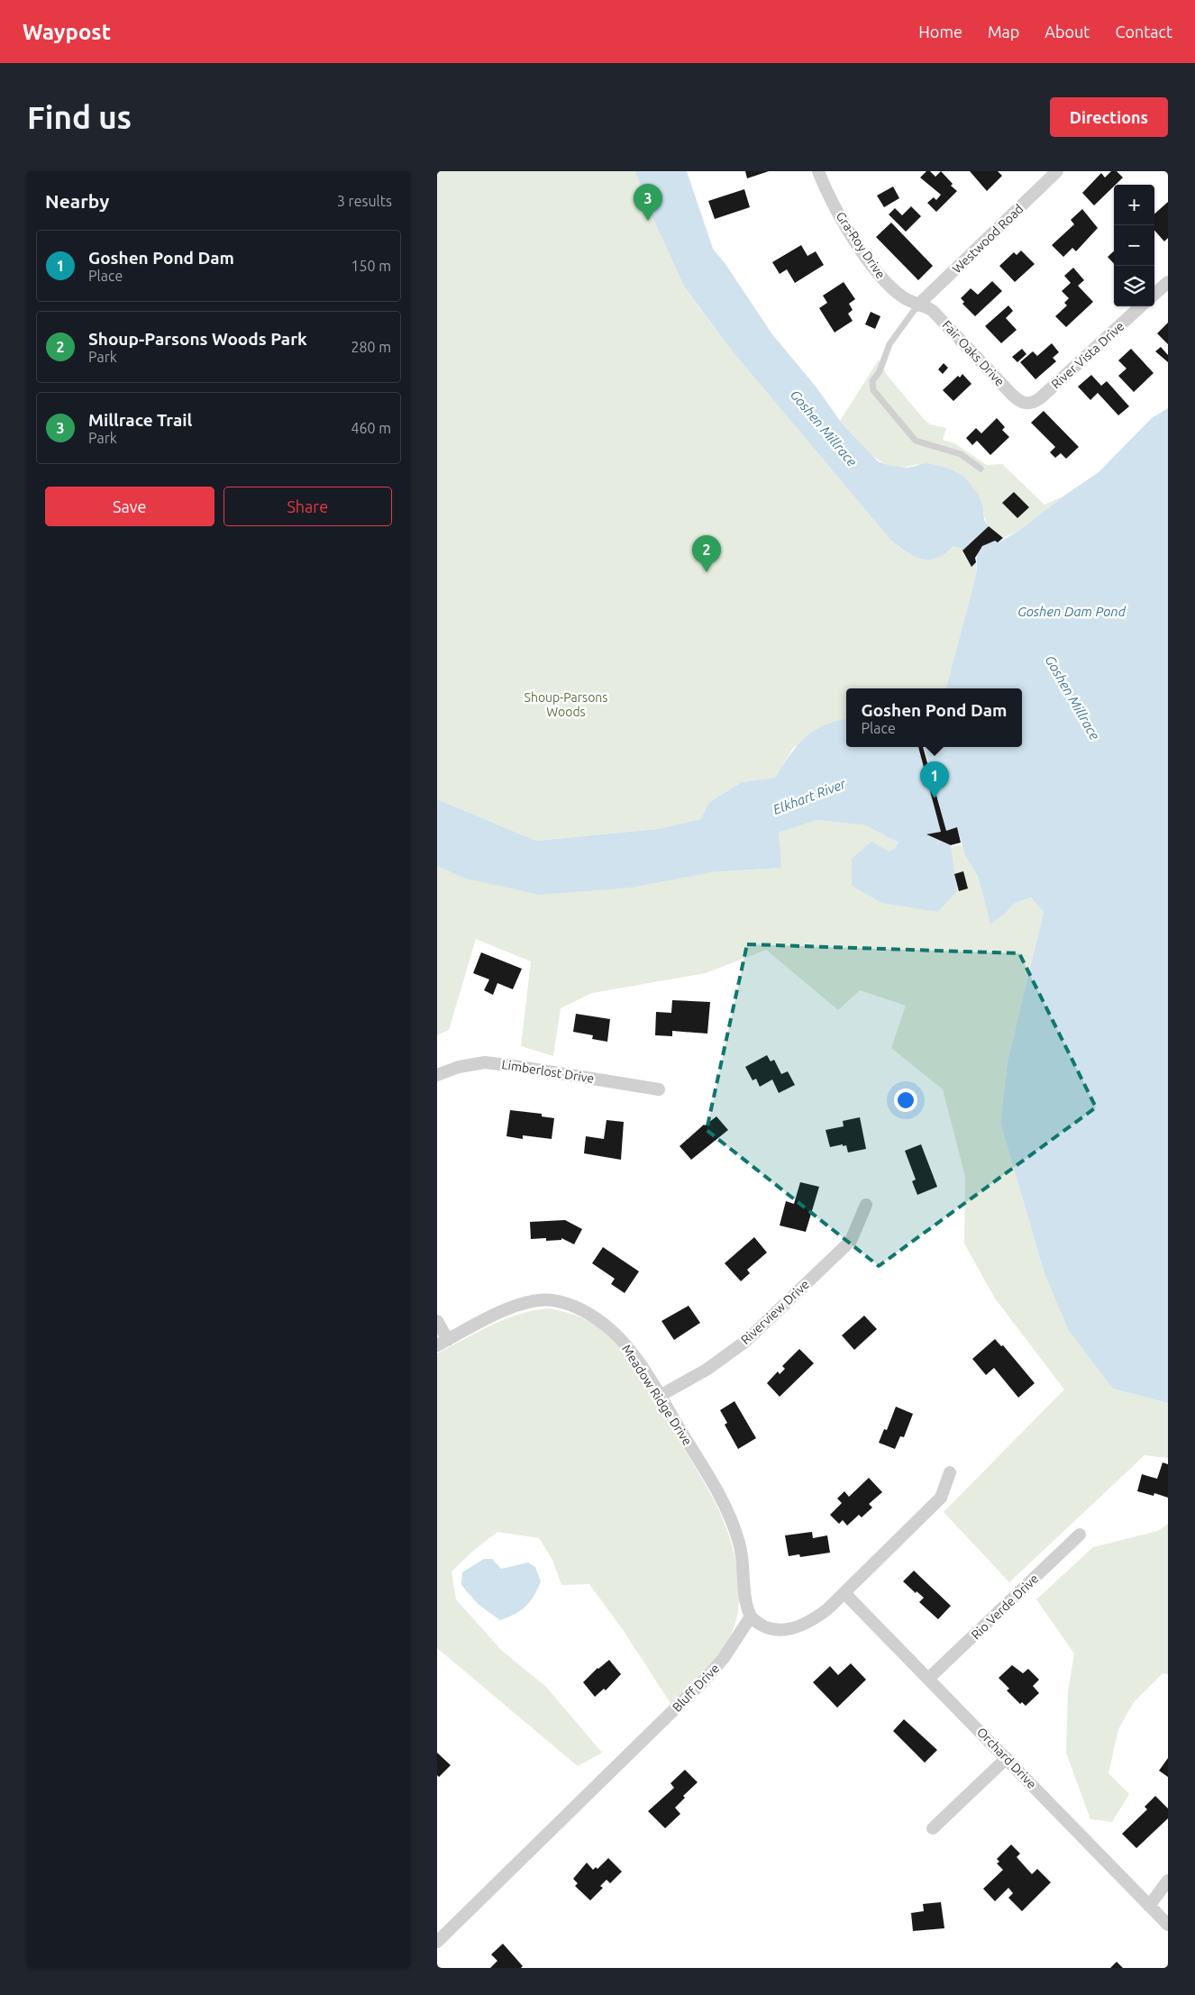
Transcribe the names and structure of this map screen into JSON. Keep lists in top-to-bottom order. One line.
{"streets":{"street":["Westwood Road","Gra-Roy Drive","Fair Oaks Drive","River Vista Drive","Limberlost Drive","Riverview Drive","Meadow Ridge Drive","Rio Verde Drive","Bluff Drive","Orchard Drive"]},"crossings":[["Westwood Road","Gra-Roy Drive"],["Westwood Road","Fair Oaks Drive"],["Gra-Roy Drive","Fair Oaks Drive"],["Fair Oaks Drive","River Vista Drive"],["Riverview Drive","Meadow Ridge Drive"],["Meadow Ridge Drive","Bluff Drive"],["Rio Verde Drive","Orchard Drive"]],"water":["Goshen Millrace","Goshen Dam Pond","Elkhart River"],"parks":["Shoup-Parsons Woods"],"page":{"header":"Waypost","nav":["Home","Map","About","Contact"],"buttons":["Directions",["Save","Share"]],"title":"Find us","heading":["Nearby","3 results"],"pins":["3","2","1"],"map_buttons":["+","−"],"list":[{"mark":"1","name":"Goshen Pond Dam","note":"Place","value":"150 m"},{"mark":"2","name":"Shoup-Parsons Woods Park","note":"Park","value":"280 m"},{"mark":"3","name":"Millrace Trail","note":"Park","value":"460 m"}],"popup":["Goshen Pond Dam","Place"]}}
